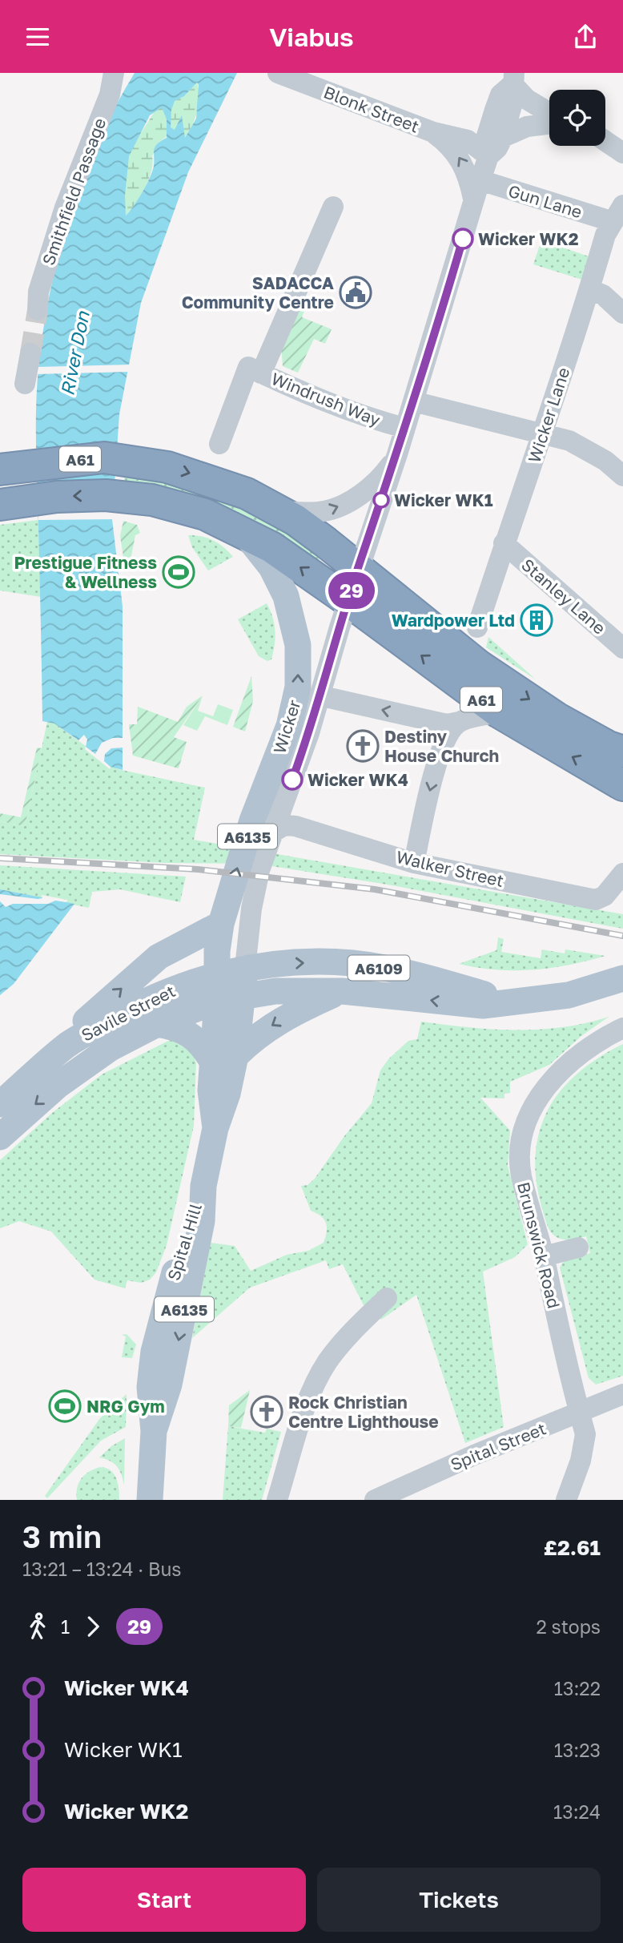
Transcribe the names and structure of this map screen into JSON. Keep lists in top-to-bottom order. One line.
{"streets":{"highway":["A61"],"main road":["Wicker","A6135","A6109","Savile Street","Spital Hill"],"street":["Blonk Street","Smithfield Passage","Gun Lane","Windrush Way","Wicker Lane","Stanley Lane","Walker Street","Brunswick Road","Spital Street"]},"crossings":[["Blonk Street","Gun Lane"],["Blonk Street","Wicker"],["Gun Lane","Wicker Lane"],["Gun Lane","Wicker"],["Windrush Way","Wicker"],["Wicker Lane","Stanley Lane"],["A61","Wicker"],["Wicker","Walker Street"],["Wicker","Spital Hill"],["A6109","Savile Street"],["A6109","Spital Hill"],["Savile Street","Spital Hill"],["Brunswick Road","Spital Street"]],"water":["River Don"],"places":{"other":["Wicker WK2","Wicker WK1","Wicker WK4"],"public building":["SADACCA Community Centre"],"sports":["Prestigue Fitness & Wellness","NRG Gym"],"building":["Wardpower Ltd"],"church":["Destiny House Church","Rock Christian Centre Lighthouse"]},"lines":["bus line 29"],"page":{"header":"Viabus","on_map":"29","heading":["3 min","13:21 – 13:24 · Bus","£2.61"],"legs":["1","29","2 stops"],"list":[{"name":"Wicker WK4","value":"13:22"},{"name":"Wicker WK1","value":"13:23"},{"name":"Wicker WK2","value":"13:24"}],"buttons":["Start","Tickets"]}}
